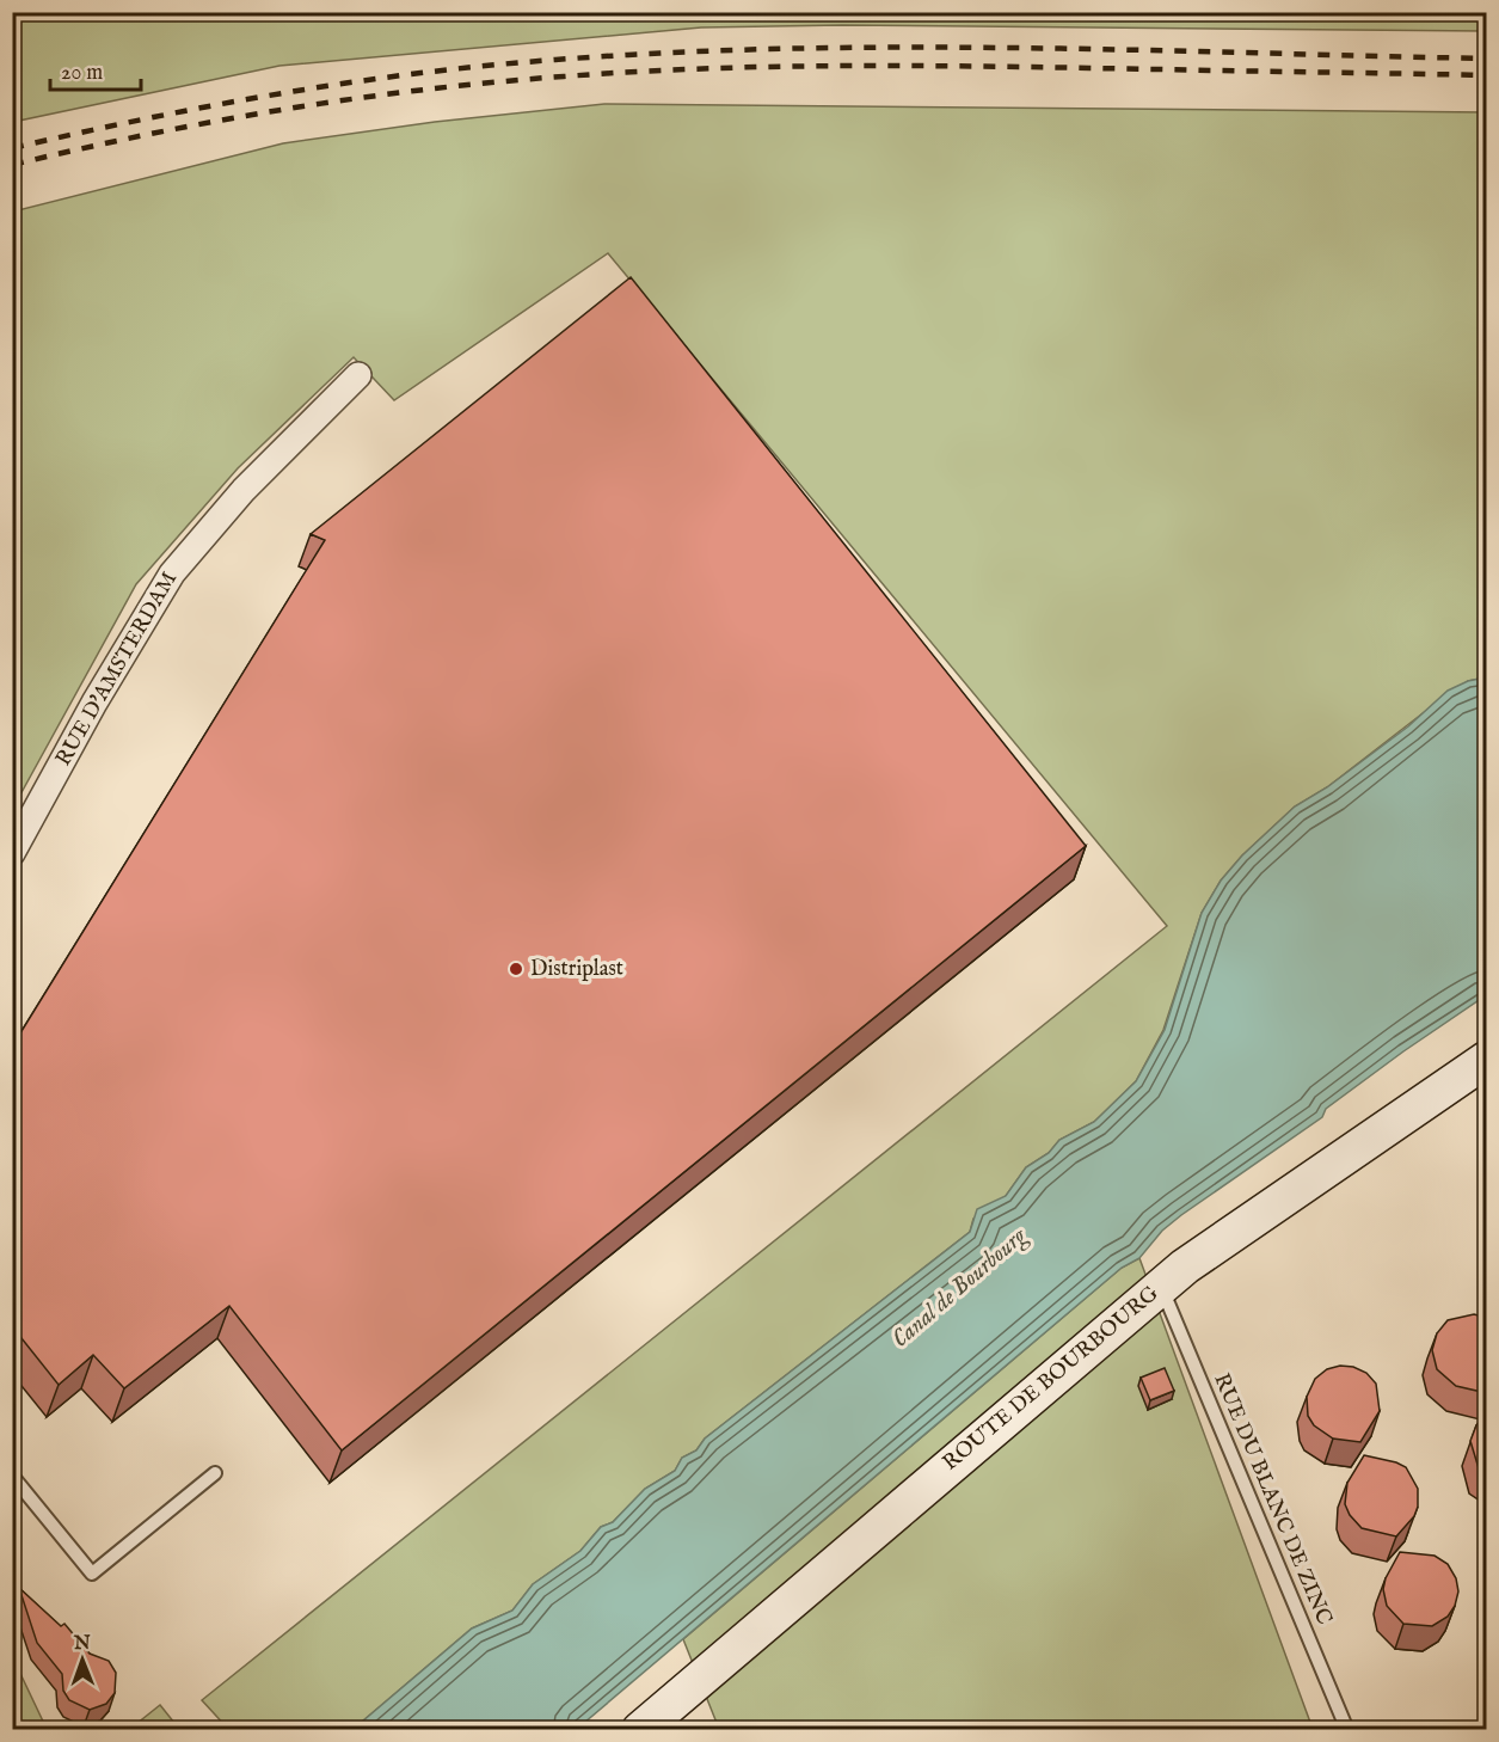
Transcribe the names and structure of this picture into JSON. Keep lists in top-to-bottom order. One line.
{"streets":{"main road":["ROUTE DE BOURBOURG"],"street":["RUE D'AMSTERDAM"],"lane":["RUE DU BLANC DE ZINC"]},"crossings":[["ROUTE DE BOURBOURG","RUE DU BLANC DE ZINC"]],"water":["Canal de Bourbourg"],"places":["Distriplast"],"scale_bar":"20 m","north":"top"}
